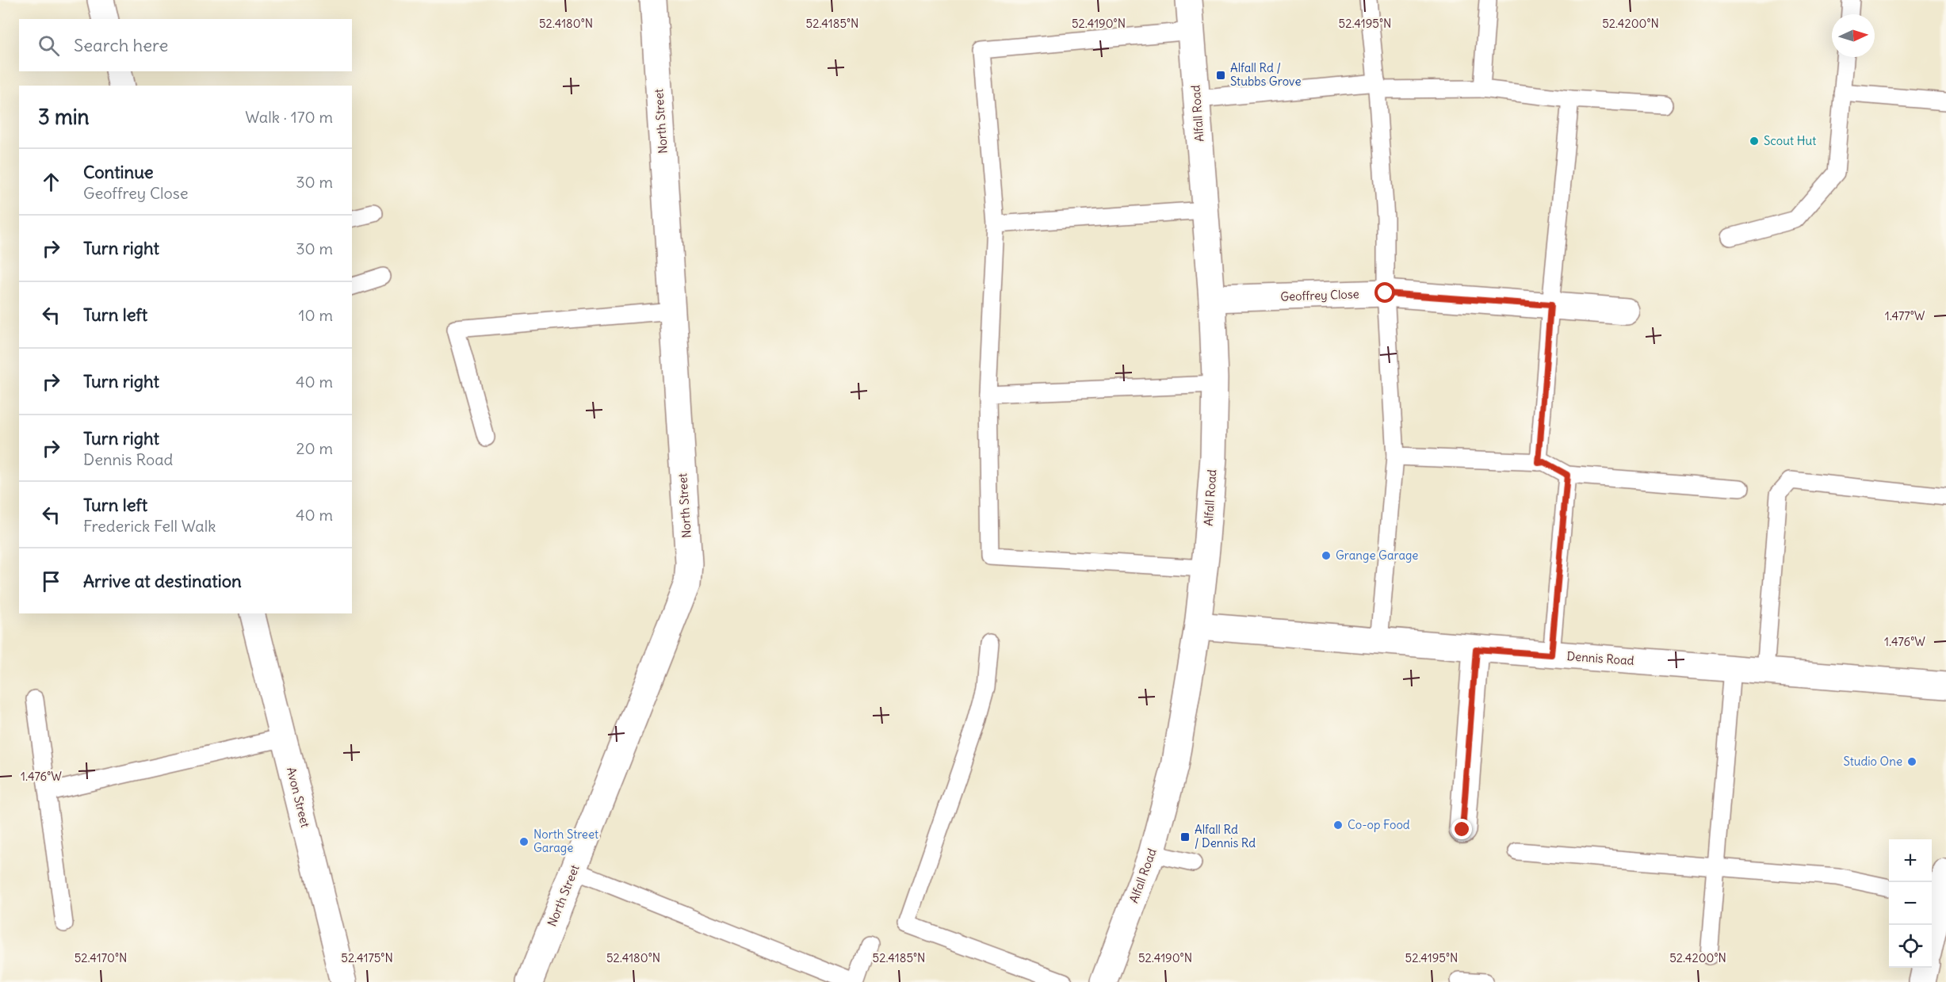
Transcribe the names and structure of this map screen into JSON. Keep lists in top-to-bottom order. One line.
{"streets":{"street":["Alfall Road","North Street","Geoffrey Close","Dennis Road","Avon Street"]},"crossings":[["Alfall Road","Geoffrey Close"],["Alfall Road","Dennis Road"]],"places":{"transit":["Alfall Rd / Stubbs Grove","Alfall Rd / Dennis Rd"],"other":["Scout Hut","Grange Garage","Studio One","Co-op Food","North Street Garage"]},"north":"right","page":{"search":"Search here","heading":["3 min","Walk · 170 m"],"list":[["Continue","Geoffrey Close","30 m"],["Turn right","30 m"],["Turn left","10 m"],["Turn right","40 m"],["Turn right","Dennis Road","20 m"],["Turn left","Frederick Fell Walk","40 m"],"Arrive at destination"],"map_buttons":["+","−"]},"coordinates":["52.4180°N","52.4185°N","52.4190°N","52.4195°N","52.4200°N","1.477°W","1.476°W","52.4170°N","52.4175°N"]}
